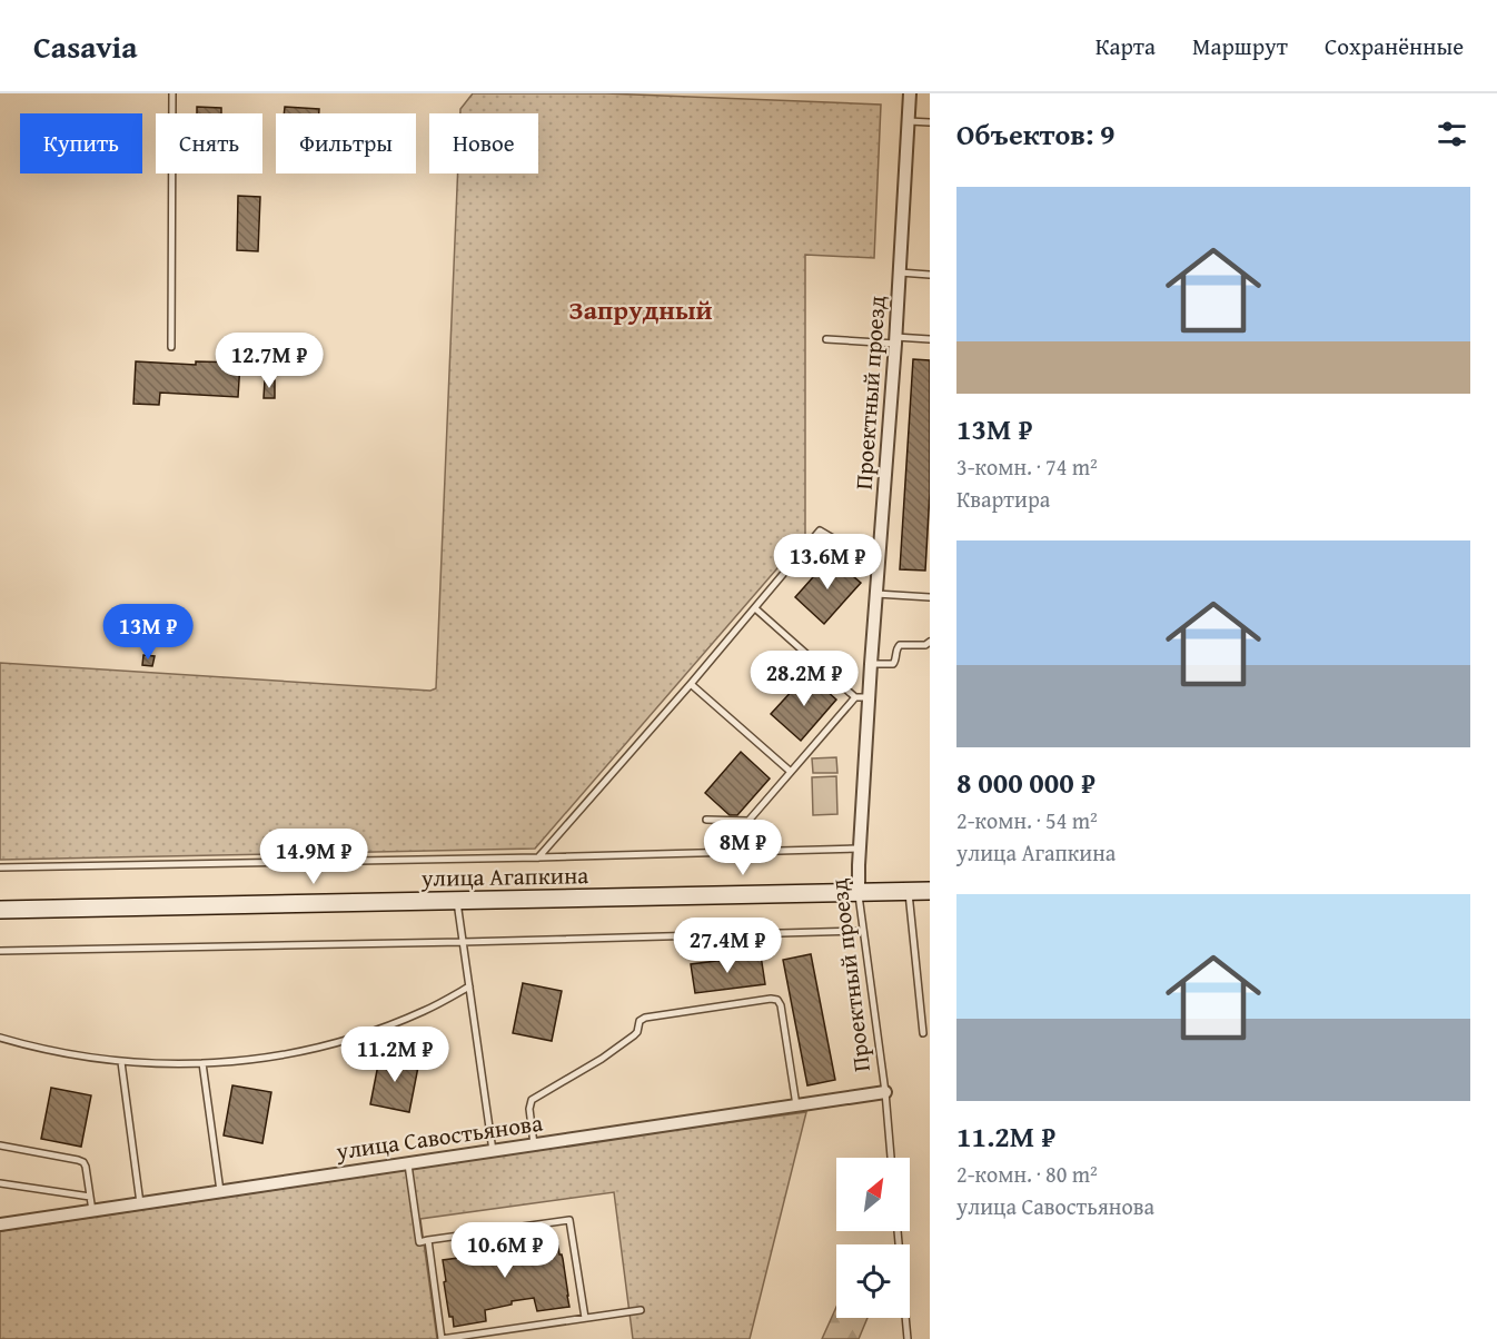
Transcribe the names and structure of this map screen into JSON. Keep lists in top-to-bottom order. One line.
{"streets":{"main road":["улица Агапкина"],"street":["Проектный проезд","улица Савостьянова"]},"crossings":[["Проектный проезд","улица Агапкина"],["Проектный проезд","улица Савостьянова"]],"districts":["Запрудный"],"north":"top right","page":{"header":"Casavia","nav":["Карта","Маршрут","Сохранённые"],"heading":"Объектов: 9","chip":["Купить","Снять","Фильтры","Новое"],"list":[{"name":"13M ₽","note":"3-комн. · 74 m² · Квартира"},{"name":"8 000 000 ₽","note":"2-комн. · 54 m² · улица Агапкина"},{"name":"11.2M ₽","note":"2-комн. · 80 m² · улица Савостьянова"}],"price":["12.7M ₽","13.6M ₽","13M ₽","28.2M ₽","8M ₽","14.9M ₽","27.4M ₽","11.2M ₽","10.6M ₽"]}}
